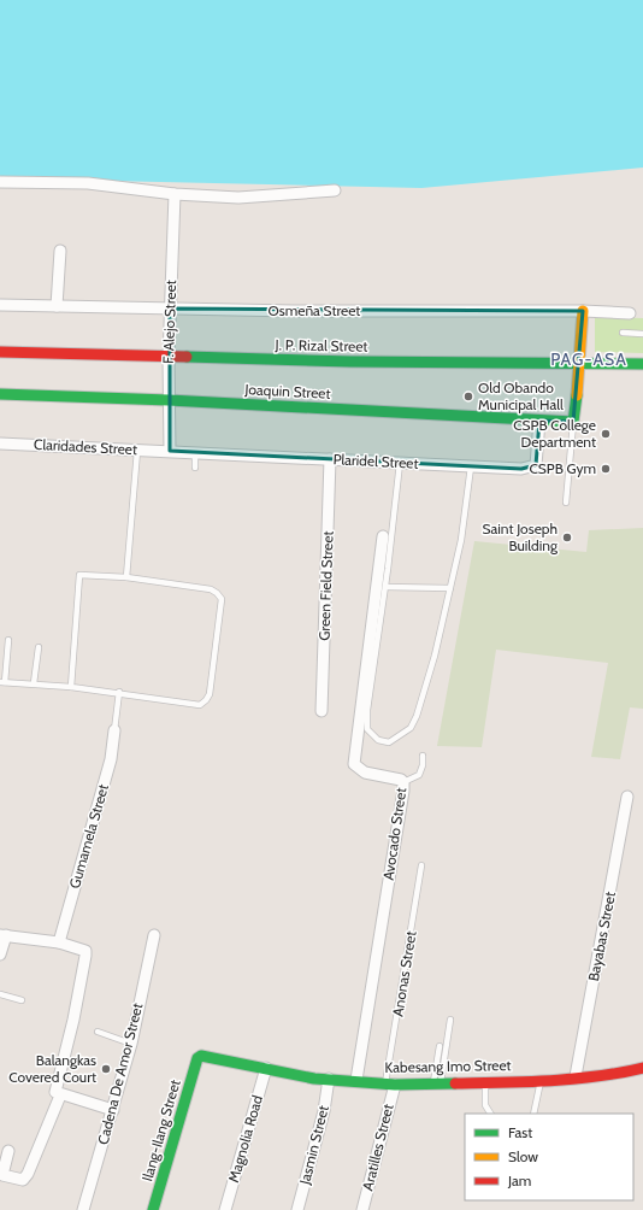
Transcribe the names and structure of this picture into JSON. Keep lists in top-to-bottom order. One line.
{"streets":{"main road":["J. P. Rizal Street","Joaquin Street","Kabesang Imo Street","Ilang-Ilang Street"],"street":["Osmeña Street","F. Alejo Street","Claridades Street","Plaridel Street","Green Field Street","Avocado Street","Gumamela Street","Bayabas Street","Cadena De Amor Street","Magnolia Road","Jasmin Street","Aratilles Street"],"lane":["Anonas Street"]},"crossings":[["Osmeña Street","F. Alejo Street"],["F. Alejo Street","J. P. Rizal Street"],["F. Alejo Street","Joaquin Street"],["F. Alejo Street","Claridades Street"],["F. Alejo Street","Plaridel Street"],["Joaquin Street","Plaridel Street"],["Claridades Street","Plaridel Street"],["Plaridel Street","Green Field Street"],["Avocado Street","Kabesang Imo Street"],["Bayabas Street","Kabesang Imo Street"],["Anonas Street","Kabesang Imo Street"],["Anonas Street","Aratilles Street"],["Kabesang Imo Street","Ilang-Ilang Street"],["Kabesang Imo Street","Magnolia Road"],["Kabesang Imo Street","Jasmin Street"],["Kabesang Imo Street","Aratilles Street"]],"districts":["PAG-ASA"],"places":["Old Obando Municipal Hall","CSPB College Department","CSPB Gym","Saint Joseph Building","Balangkas Covered Court"],"legend":["Fast","Slow","Jam"]}
